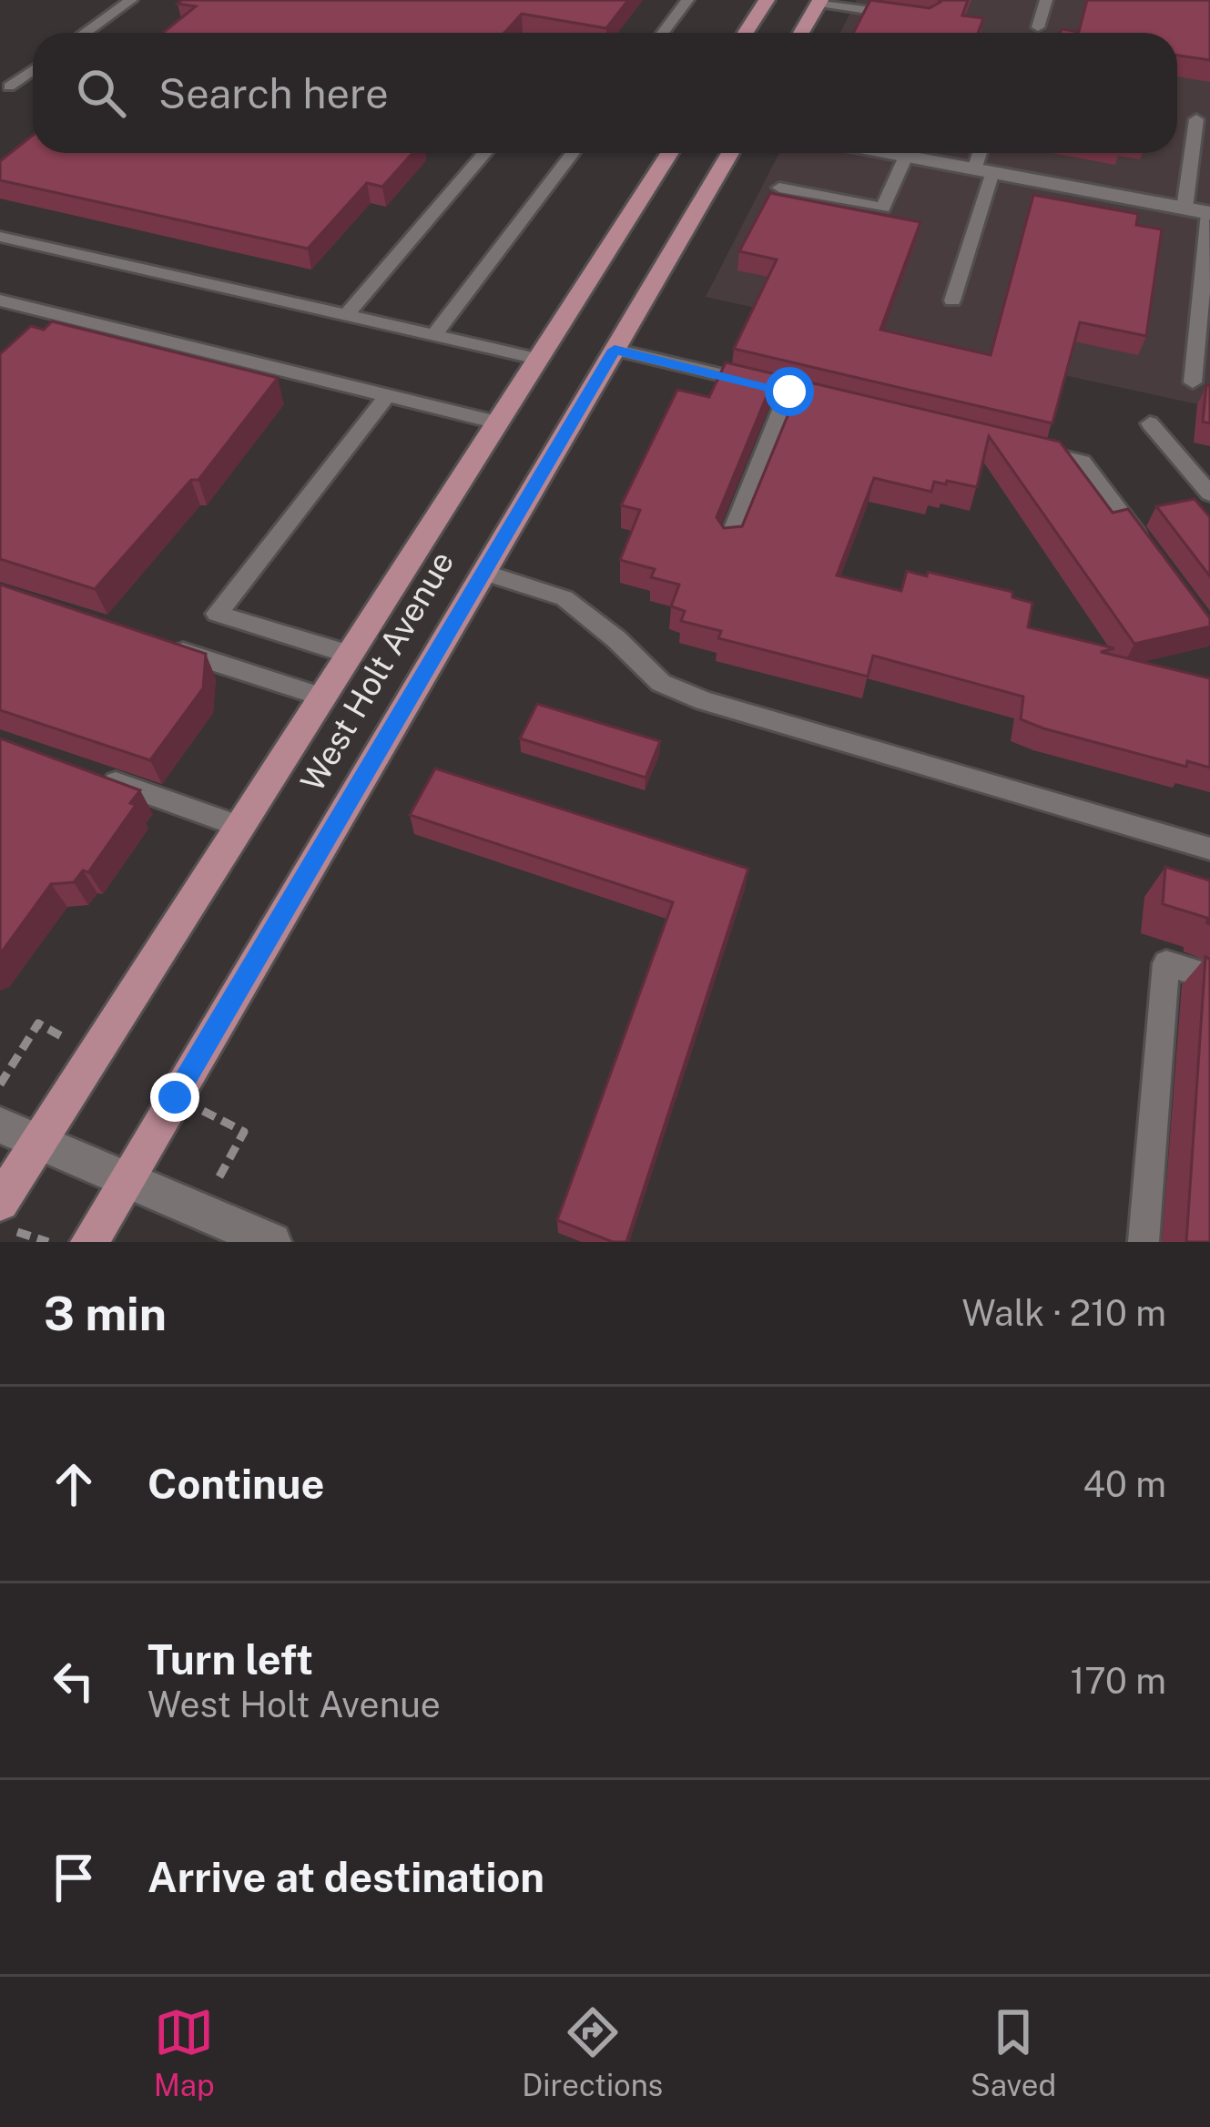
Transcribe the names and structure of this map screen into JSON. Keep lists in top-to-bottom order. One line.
{"streets":{"main road":["West Holt Avenue"]},"page":{"search":"Search here","heading":["3 min","Walk · 210 m"],"list":[["Continue","40 m"],["Turn left","West Holt Avenue","170 m"],"Arrive at destination"],"nav":["Map","Directions","Saved"]}}
